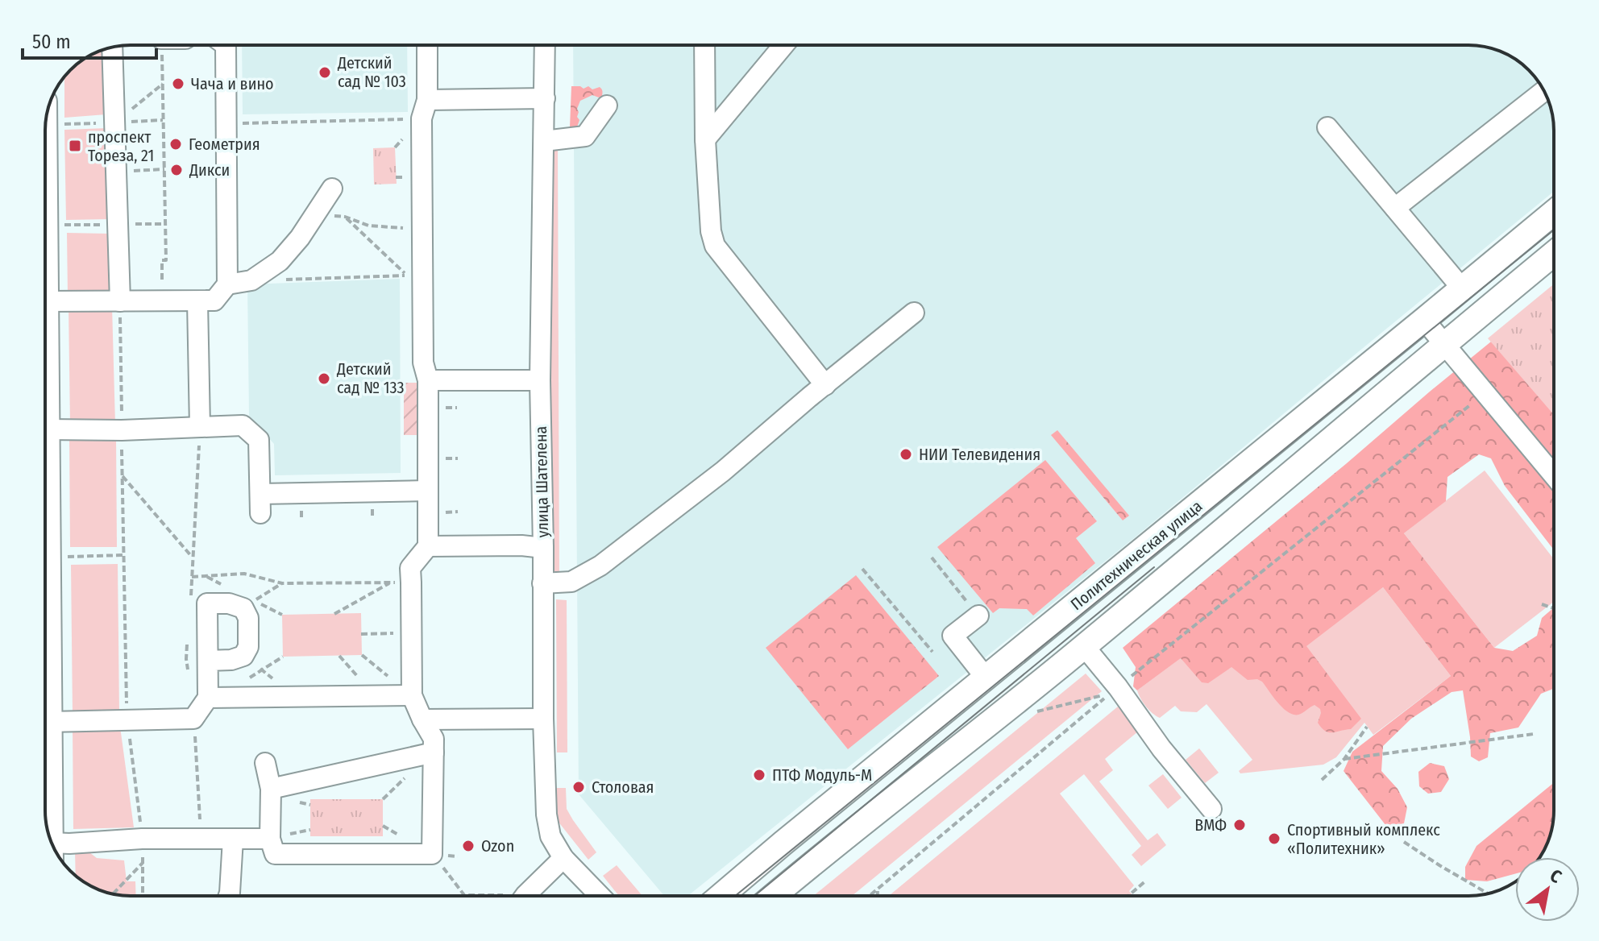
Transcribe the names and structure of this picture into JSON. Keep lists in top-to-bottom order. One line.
{"streets":{"main road":["Политехническая улица"],"street":["улица Шателена"]},"places":{"other":["Детский сад № 103","Чача и вино","Геометрия","Дикси","Детский сад № 133","НИИ Телевидения","ПТФ Модуль-М","Столовая","ВМФ","Спортивный комплекс «Политехник»","Ozon"],"transit":["проспект Тореза, 21"]},"scale_bar":"50 m","north":"top right"}
